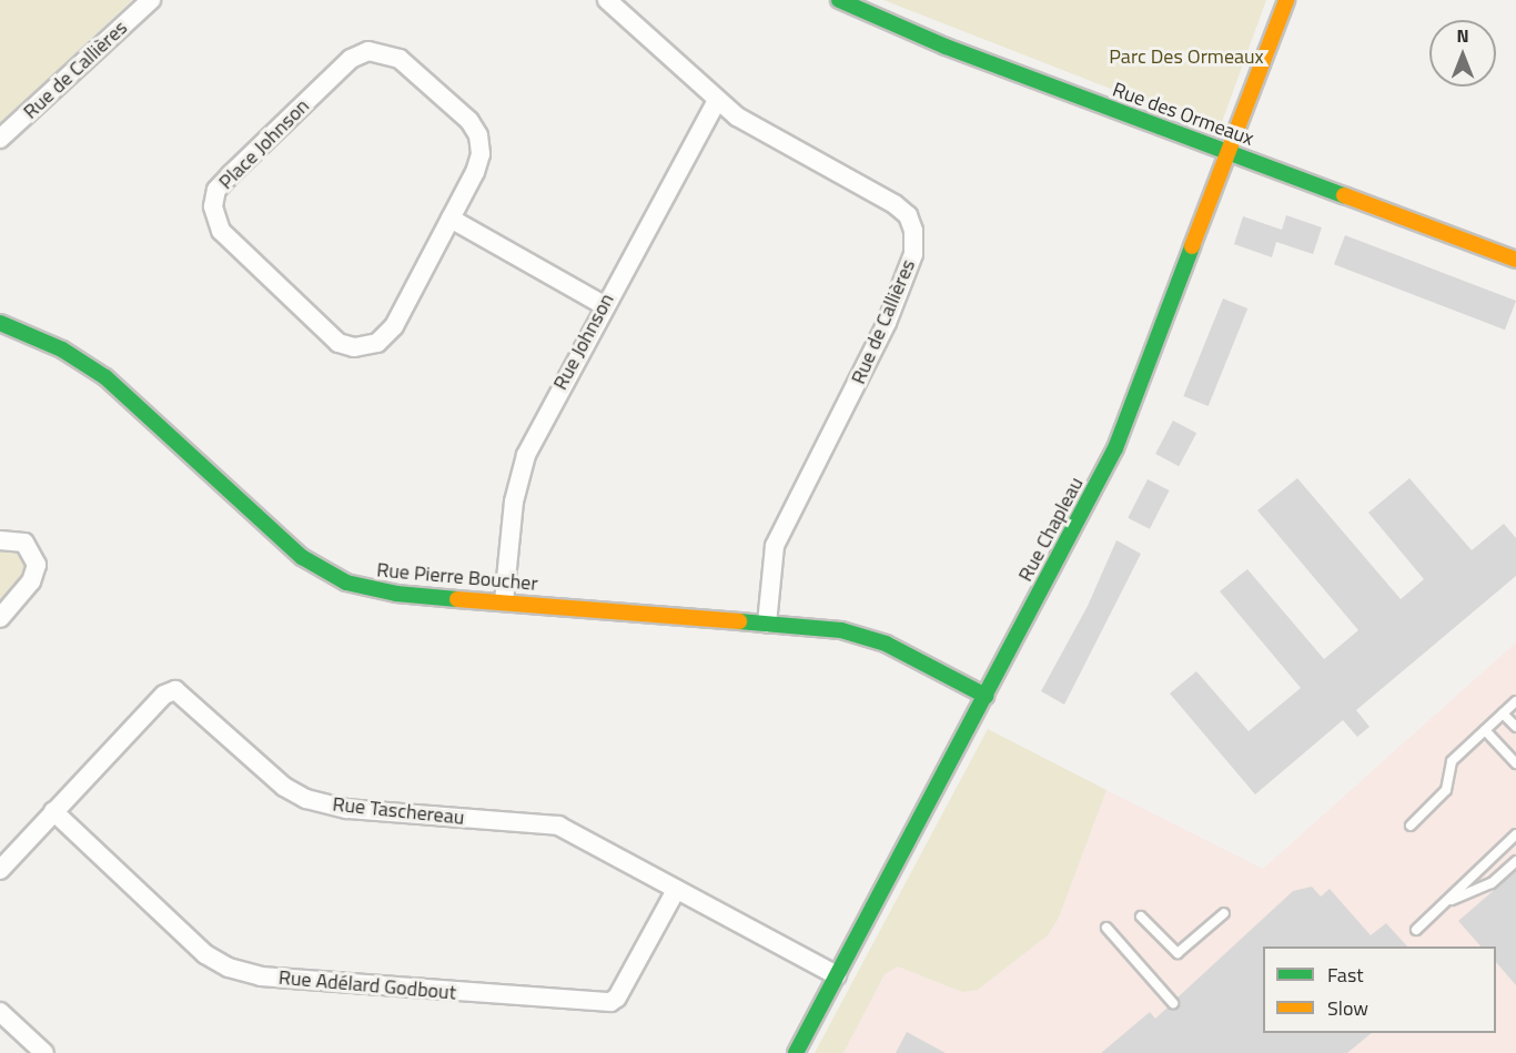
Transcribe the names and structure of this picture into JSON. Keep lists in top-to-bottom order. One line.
{"streets":{"street":["Rue de Callières","Rue des Ormeaux","Place Johnson","Rue Johnson","Rue Chapleau","Rue Pierre Boucher","Rue Taschereau","Rue Adélard Godbout"]},"crossings":[["Rue de Callières","Rue Johnson"],["Rue de Callières","Rue Pierre Boucher"],["Rue des Ormeaux","Rue Chapleau"],["Rue Johnson","Rue Pierre Boucher"],["Rue Chapleau","Rue Pierre Boucher"],["Rue Chapleau","Rue Taschereau"],["Rue Taschereau","Rue Adélard Godbout"]],"parks":["Parc Des Ormeaux"],"legend":["Fast","Slow"],"north":"top"}
